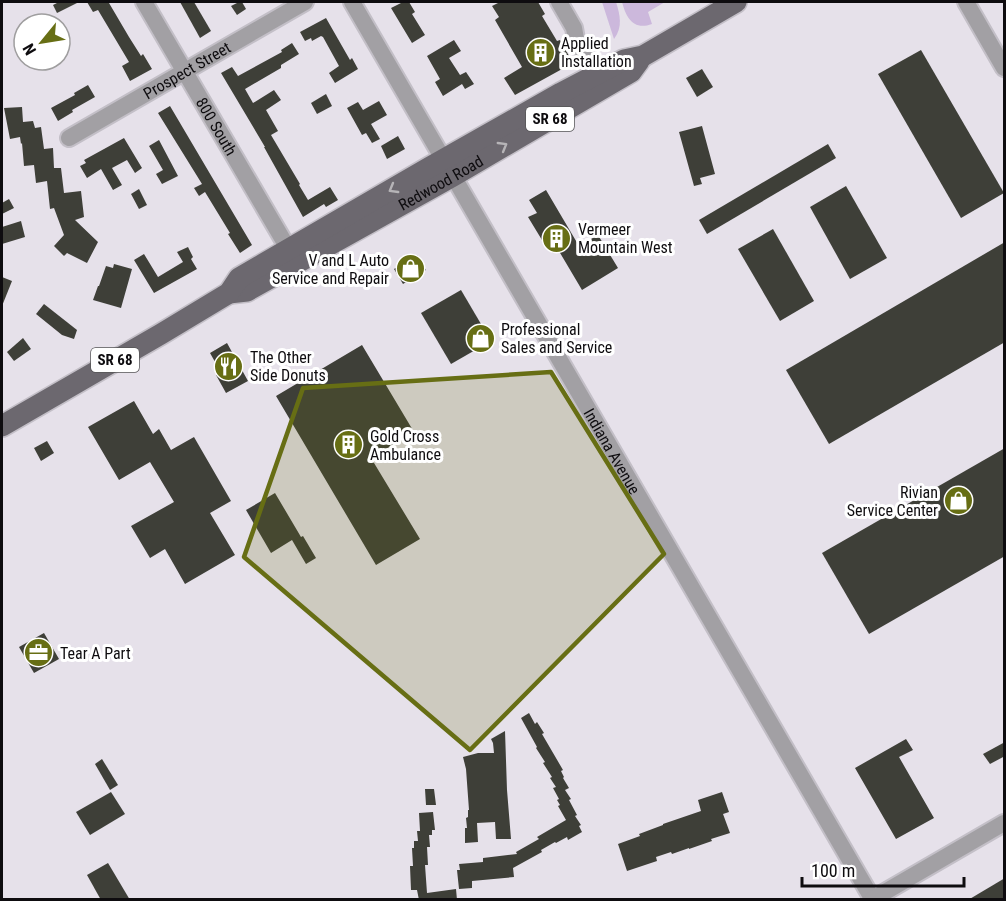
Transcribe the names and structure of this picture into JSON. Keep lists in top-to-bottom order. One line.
{"streets":{"main road":["SR 68","Redwood Road"],"street":["Prospect Street","800 South","Indiana Avenue"]},"crossings":[["Prospect Street","800 South"],["800 South","Redwood Road"],["Redwood Road","Indiana Avenue"]],"places":{"building":["Applied Installation","Vermeer Mountain West","Gold Cross Ambulance"],"shop":["V and L Auto Service and Repair","Professional Sales and Service","Rivian Service Center"],"restaurant":["The Other Side Donuts"],"office":["Tear A Part"]},"scale_bar":"100 m","north":"bottom left"}
